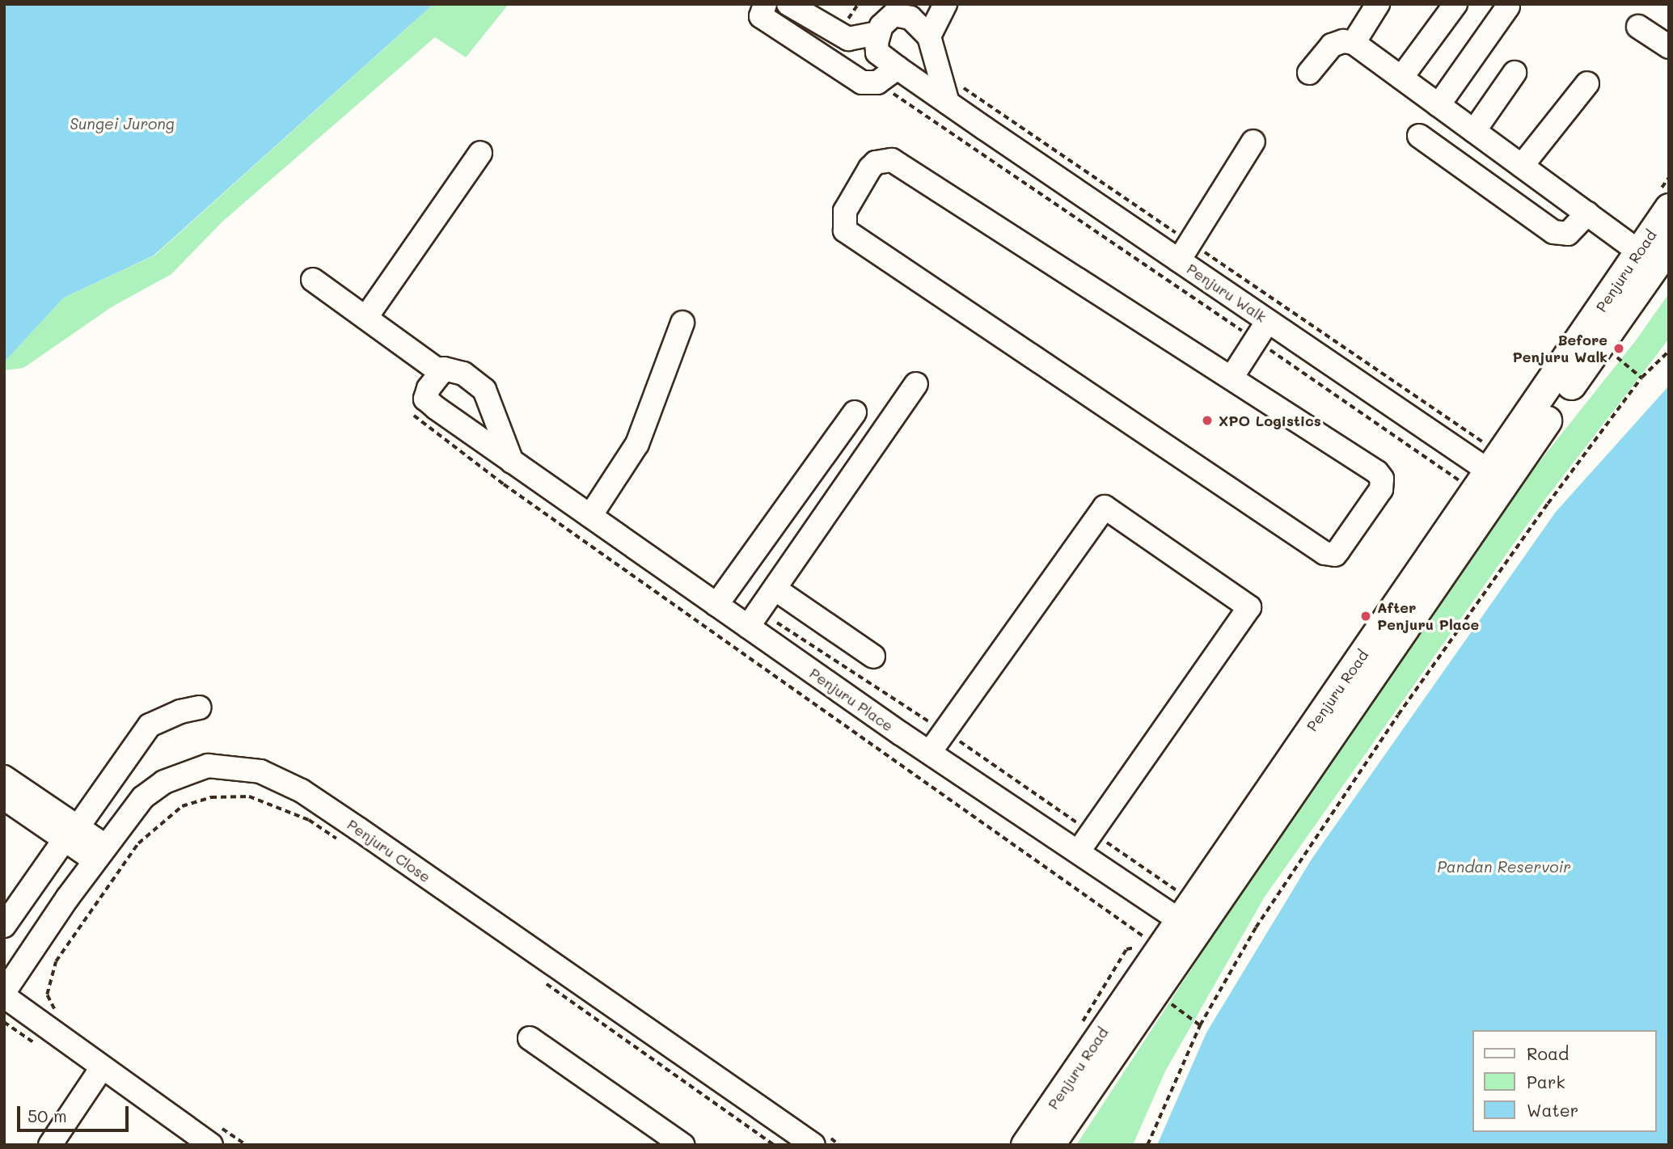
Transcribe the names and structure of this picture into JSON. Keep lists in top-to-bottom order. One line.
{"streets":{"main road":["Penjuru Road"],"street":["Penjuru Walk","Penjuru Place","Penjuru Close"]},"crossings":[["Penjuru Road","Penjuru Walk"],["Penjuru Road","Penjuru Place"]],"water":["Sungei Jurong","Pandan Reservoir"],"places":["Before Penjuru Walk","XPO Logistics","After Penjuru Place"],"legend":["Road","Park","Water"],"scale_bar":"50 m"}
